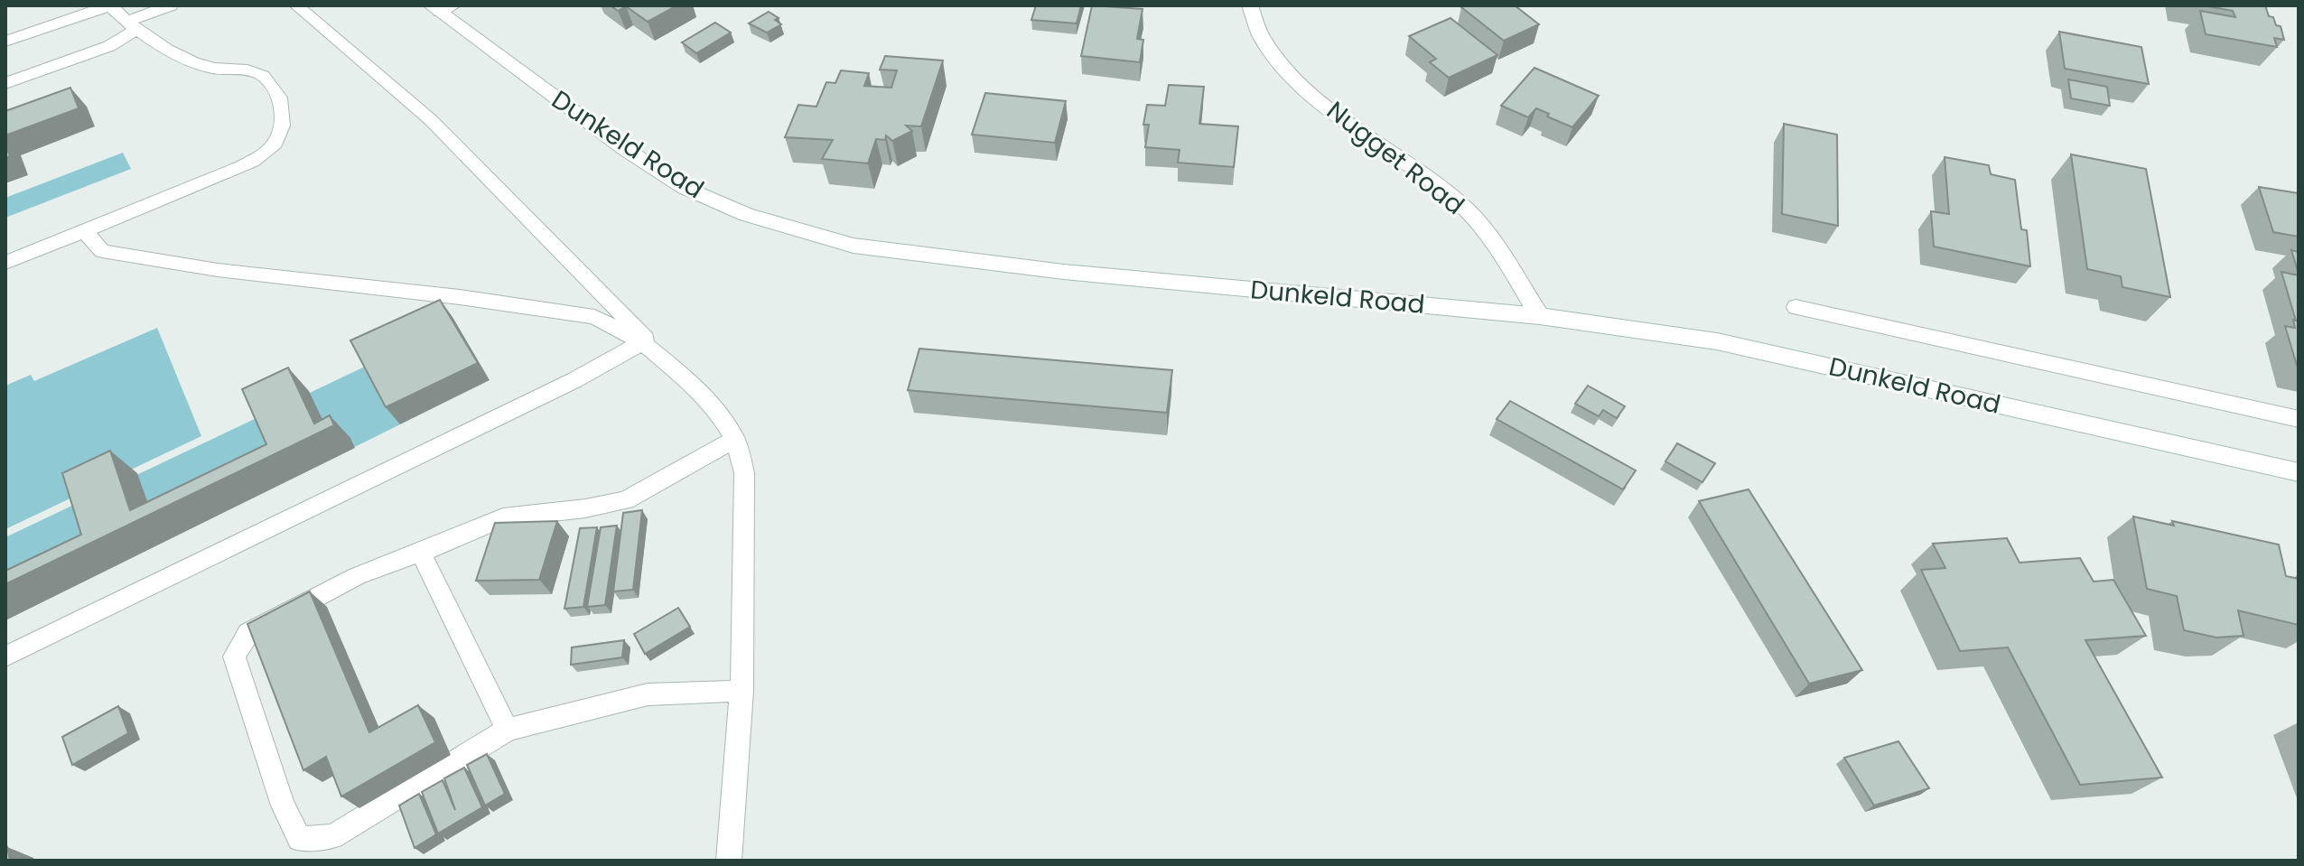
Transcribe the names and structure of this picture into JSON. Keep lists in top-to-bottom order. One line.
{"streets":{"main road":["Dunkeld Road","Nugget Road"]},"crossings":[["Dunkeld Road","Nugget Road"]]}
